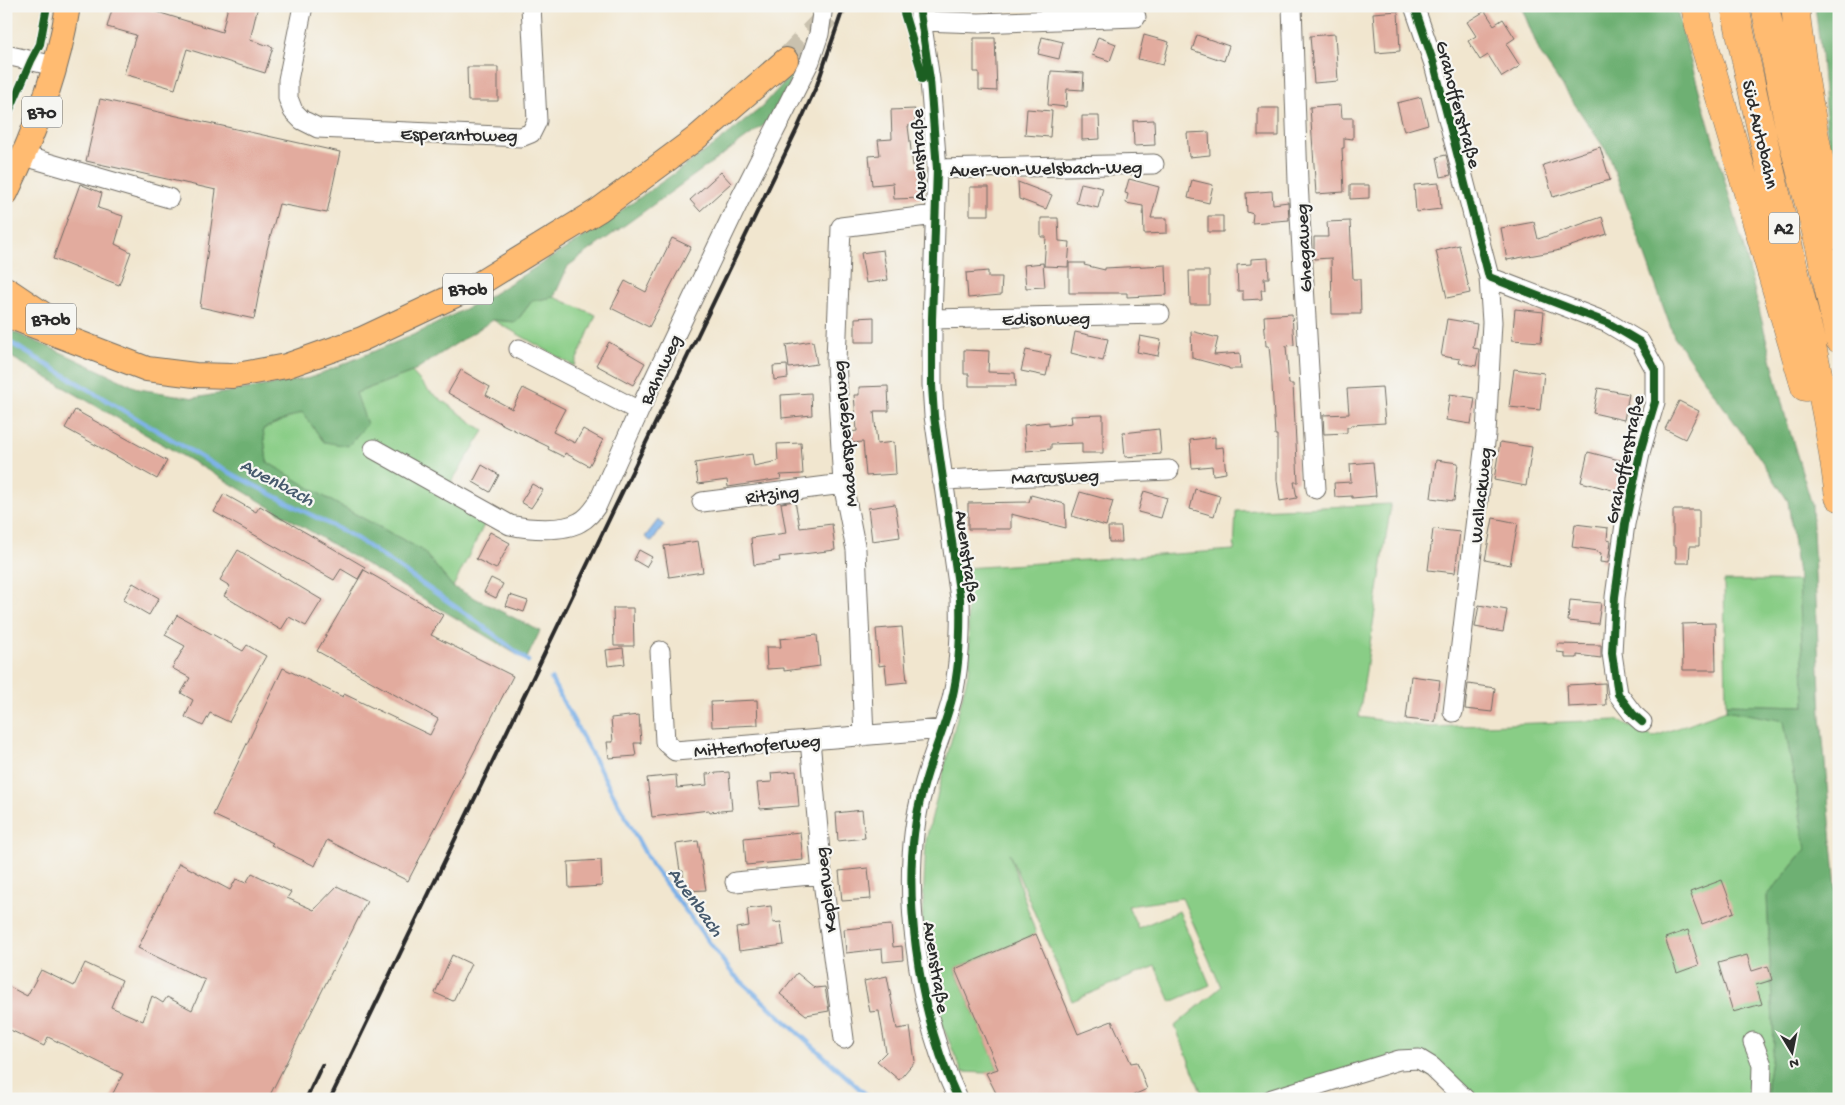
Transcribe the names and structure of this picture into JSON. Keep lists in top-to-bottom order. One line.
{"streets":{"highway":["Süd Autobahn","A2"],"main road":["B70","B70b"],"street":["Grahofferstraße","Esperantoweg","Auenstraße","Auer-von-Welsbach-Weg","Ghegaweg","Edisonweg","Bahnweg","Maderspergerweg","Marcusweg","Ritzing","Wallackweg","Mitterhoferweg","Keplerweg"]},"crossings":[["Grahofferstraße","Wallackweg"],["Auenstraße","Auer-von-Welsbach-Weg"],["Auenstraße","Edisonweg"],["Auenstraße","Maderspergerweg"],["Auenstraße","Marcusweg"],["Auenstraße","Mitterhoferweg"],["Maderspergerweg","Ritzing"],["Maderspergerweg","Mitterhoferweg"],["Mitterhoferweg","Keplerweg"]],"water":["Auenbach"],"north":"bottom"}
